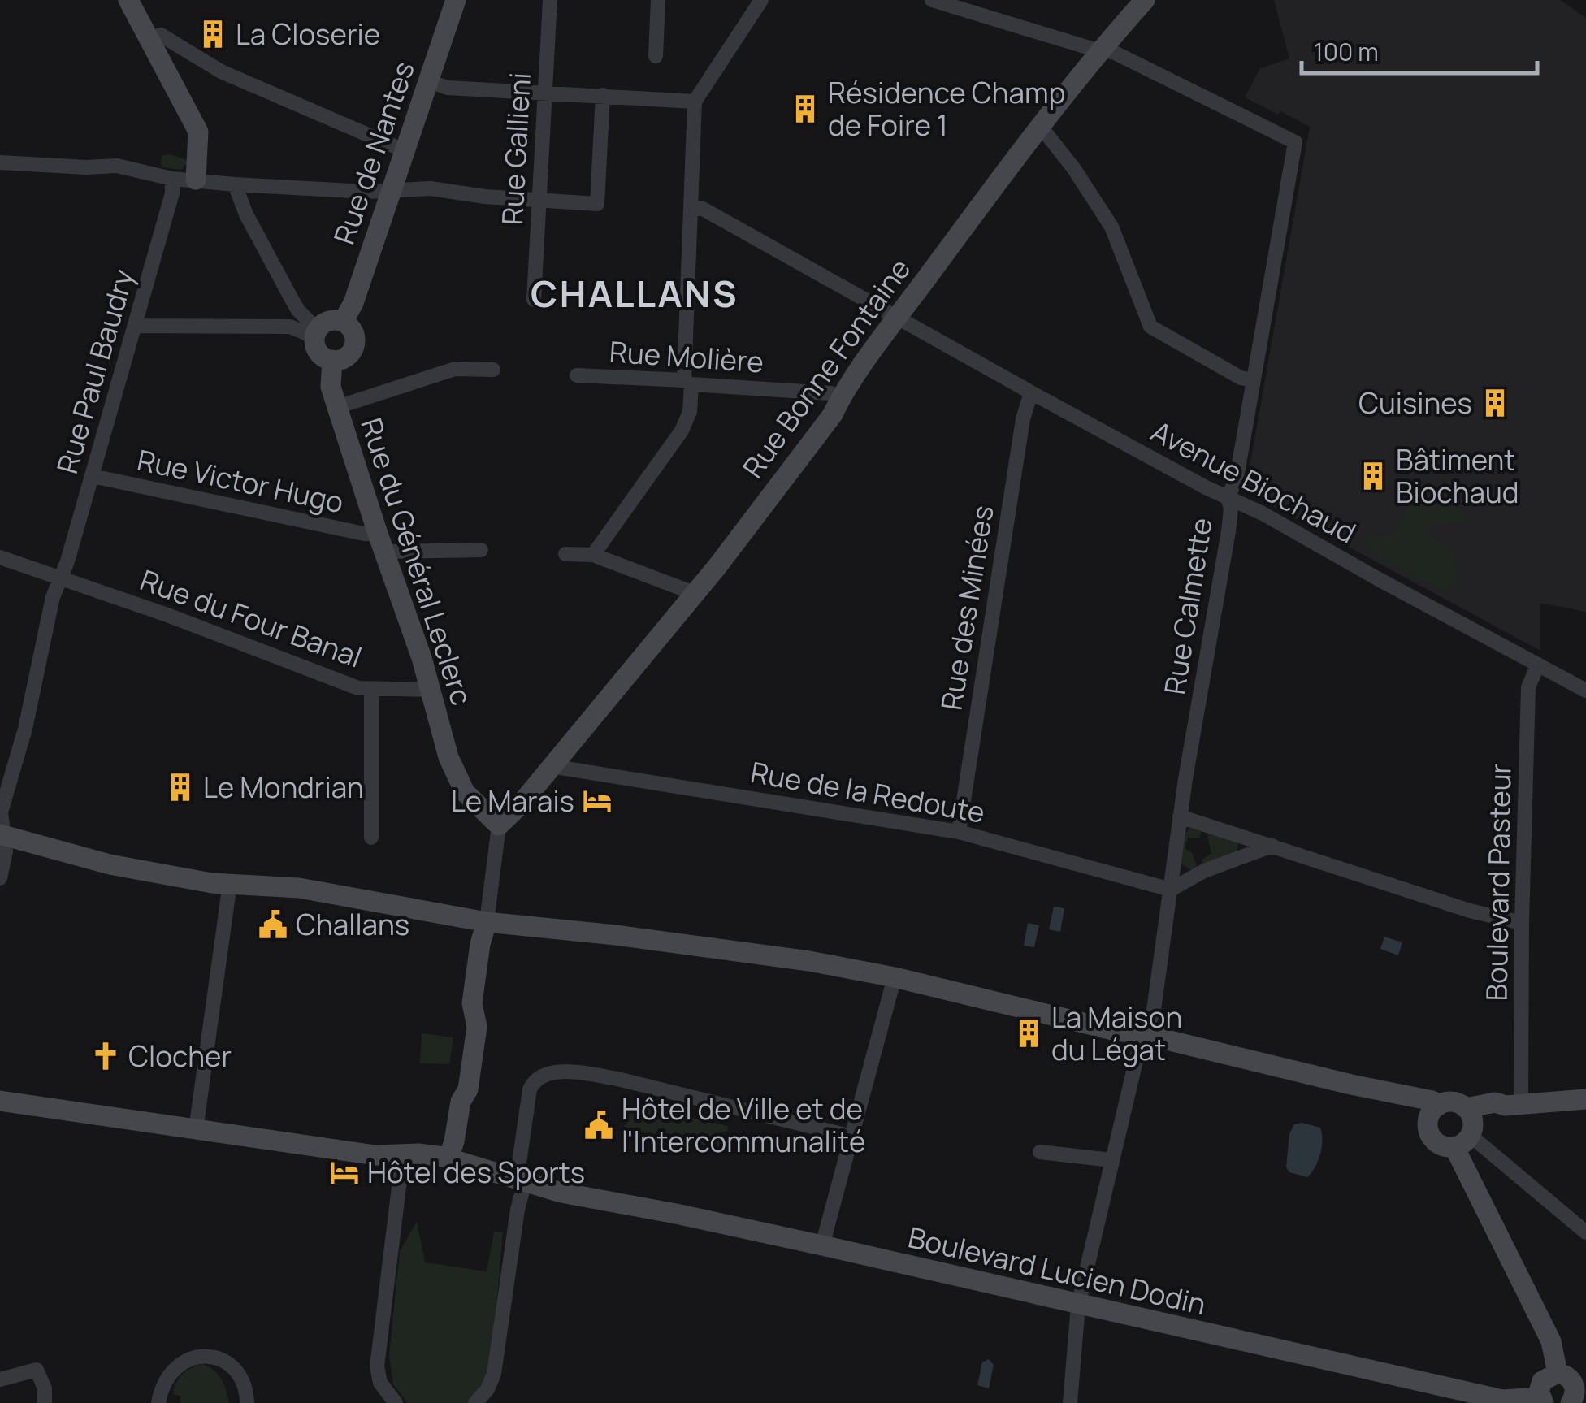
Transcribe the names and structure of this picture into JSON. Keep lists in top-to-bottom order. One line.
{"streets":{"street":["Rue Gallieni","Rue de Nantes","Rue Molière","Rue Bonne Fontaine","Rue Paul Baudry","Rue Victor Hugo","Avenue Biochaud","Rue du Général Leclerc","Rue Calmette","Rue des Minées","Rue du Four Banal","Rue de la Redoute","Boulevard Pasteur","Boulevard Lucien Dodin"]},"crossings":[["Rue de Nantes","Rue du Général Leclerc"],["Rue Molière","Rue Bonne Fontaine"],["Rue Bonne Fontaine","Avenue Biochaud"],["Rue Bonne Fontaine","Rue du Général Leclerc"],["Rue Bonne Fontaine","Rue Calmette"],["Rue Bonne Fontaine","Rue de la Redoute"],["Rue Paul Baudry","Rue Victor Hugo"],["Rue Paul Baudry","Rue du Four Banal"],["Rue Victor Hugo","Rue du Général Leclerc"],["Avenue Biochaud","Rue Calmette"],["Avenue Biochaud","Rue des Minées"],["Avenue Biochaud","Boulevard Pasteur"],["Rue du Général Leclerc","Rue du Four Banal"],["Rue Calmette","Rue de la Redoute"],["Rue Calmette","Boulevard Lucien Dodin"],["Rue des Minées","Rue de la Redoute"]],"districts":["CHALLANS"],"places":{"building":["La Closerie","Résidence Champ de Foire 1","Cuisines","Bâtiment Biochaud","Le Mondrian","La Maison du Légat"],"hotel":["Le Marais","Hôtel des Sports"],"public building":["Challans","Hôtel de Ville et de l'Intercommunalité"],"church":["Clocher"]},"scale_bar":"100 m"}
